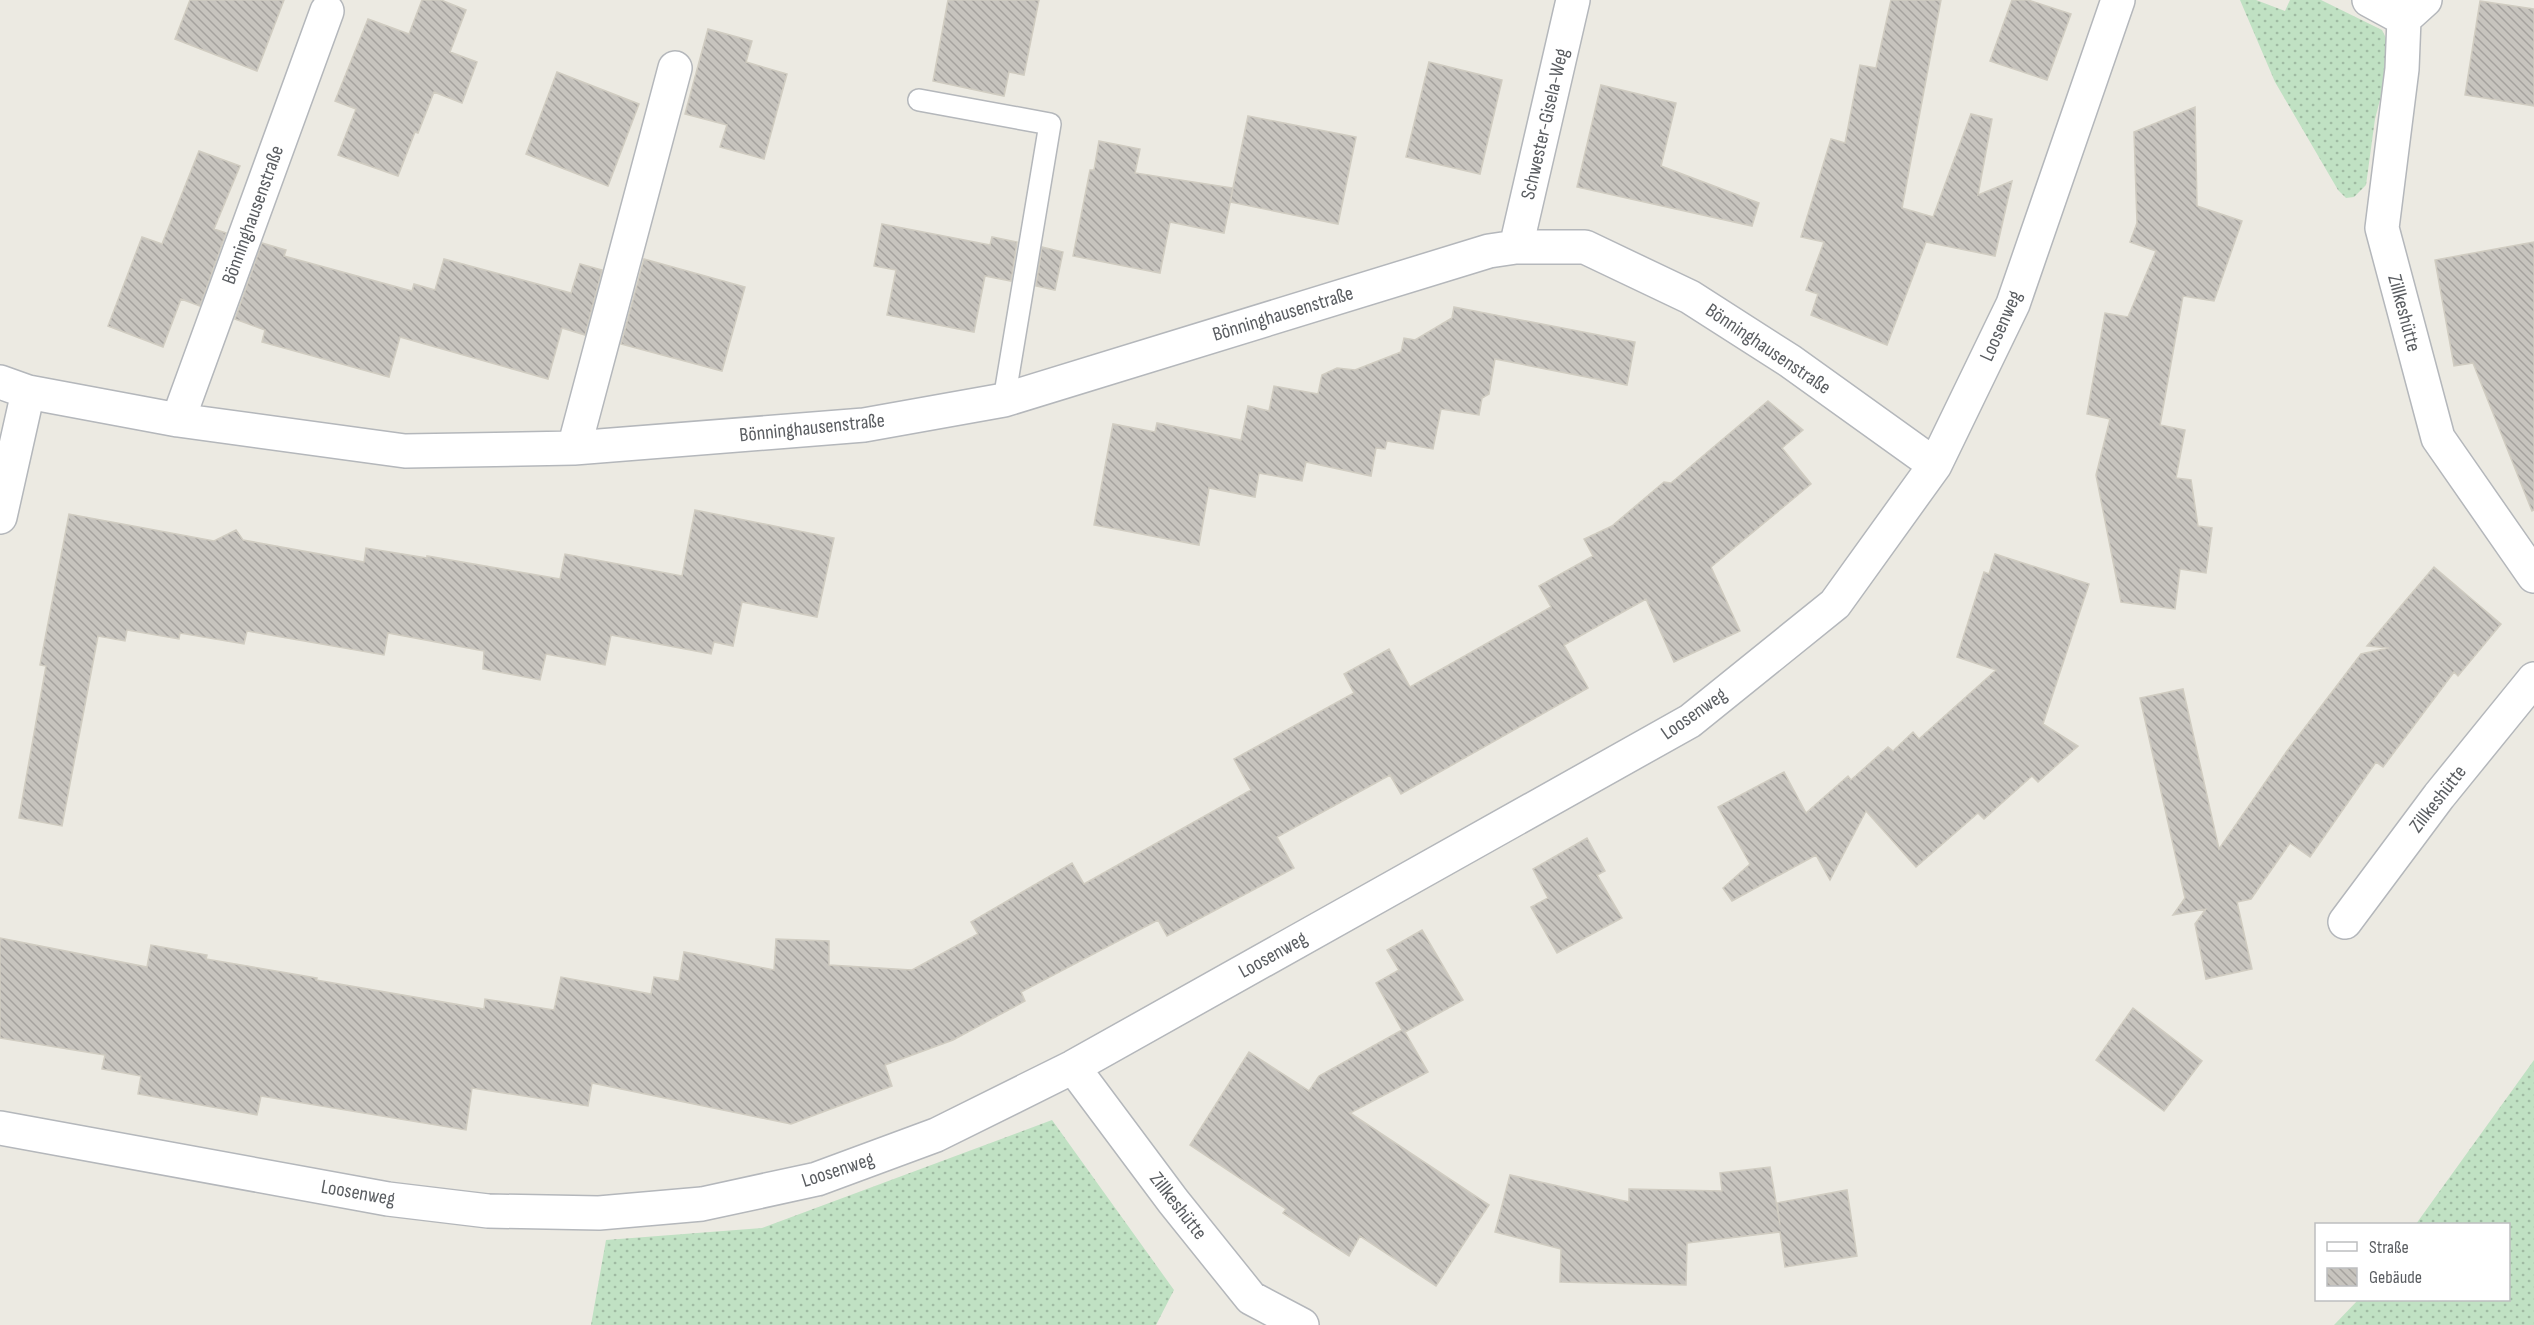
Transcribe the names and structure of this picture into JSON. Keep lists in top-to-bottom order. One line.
{"streets":{"street":["Schwester-Gisela-Weg","Bönninghausenstraße","Zillkeshütte","Loosenweg"]},"crossings":[["Schwester-Gisela-Weg","Bönninghausenstraße"],["Bönninghausenstraße","Loosenweg"],["Zillkeshütte","Loosenweg"]],"legend":["Straße","Gebäude"]}
